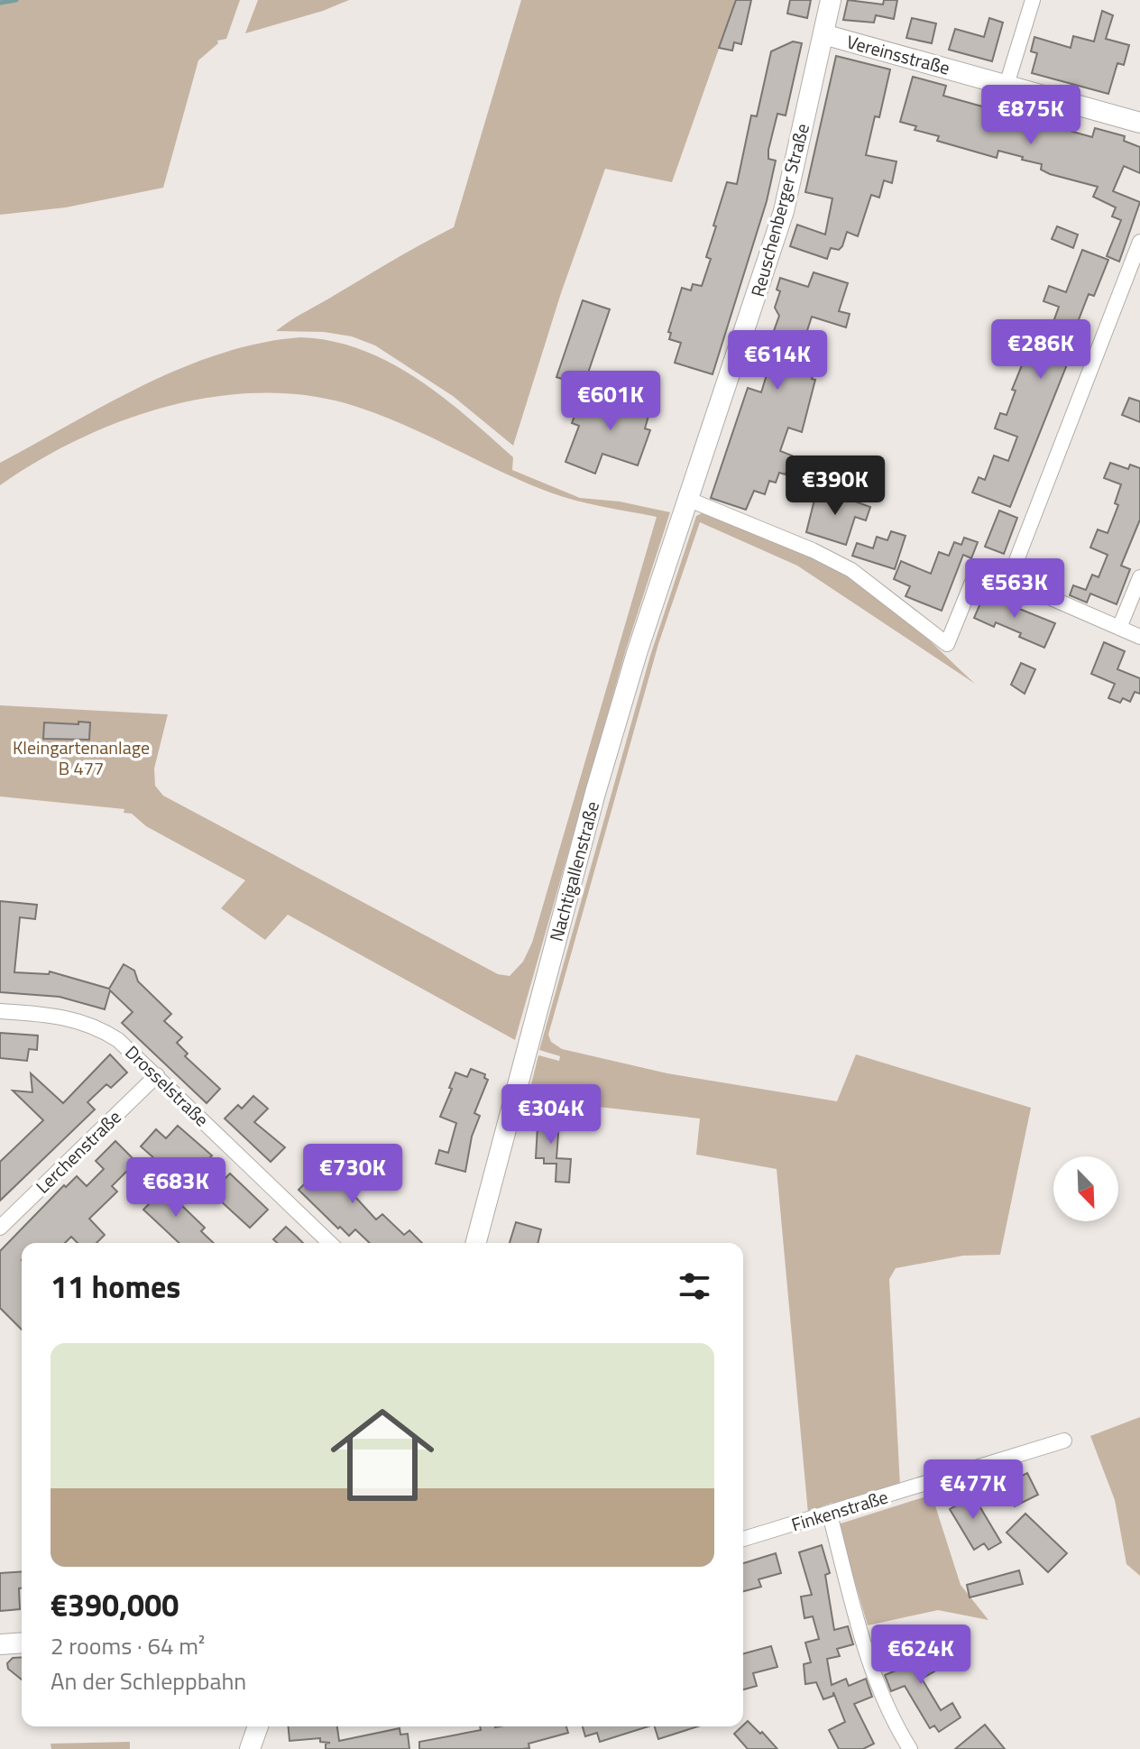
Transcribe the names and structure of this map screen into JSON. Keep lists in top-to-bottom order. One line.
{"streets":{"main road":["Vereinsstraße","Reuschenberger Straße","Nachtigallenstraße"],"street":["Drosselstraße","Lerchenstraße","Finkenstraße"]},"crossings":[["Vereinsstraße","Reuschenberger Straße"],["Reuschenberger Straße","Nachtigallenstraße"],["Drosselstraße","Lerchenstraße"]],"parks":["Kleingartenanlage B 477"],"north":"bottom right","page":{"price":["€875K","€286K","€614K","€601K","€390K","€563K","€304K","€730K","€683K","€477K","€624K"],"heading":"11 homes","list":[{"name":"€390,000","note":"2 rooms · 64 m² · An der Schleppbahn"}]}}
